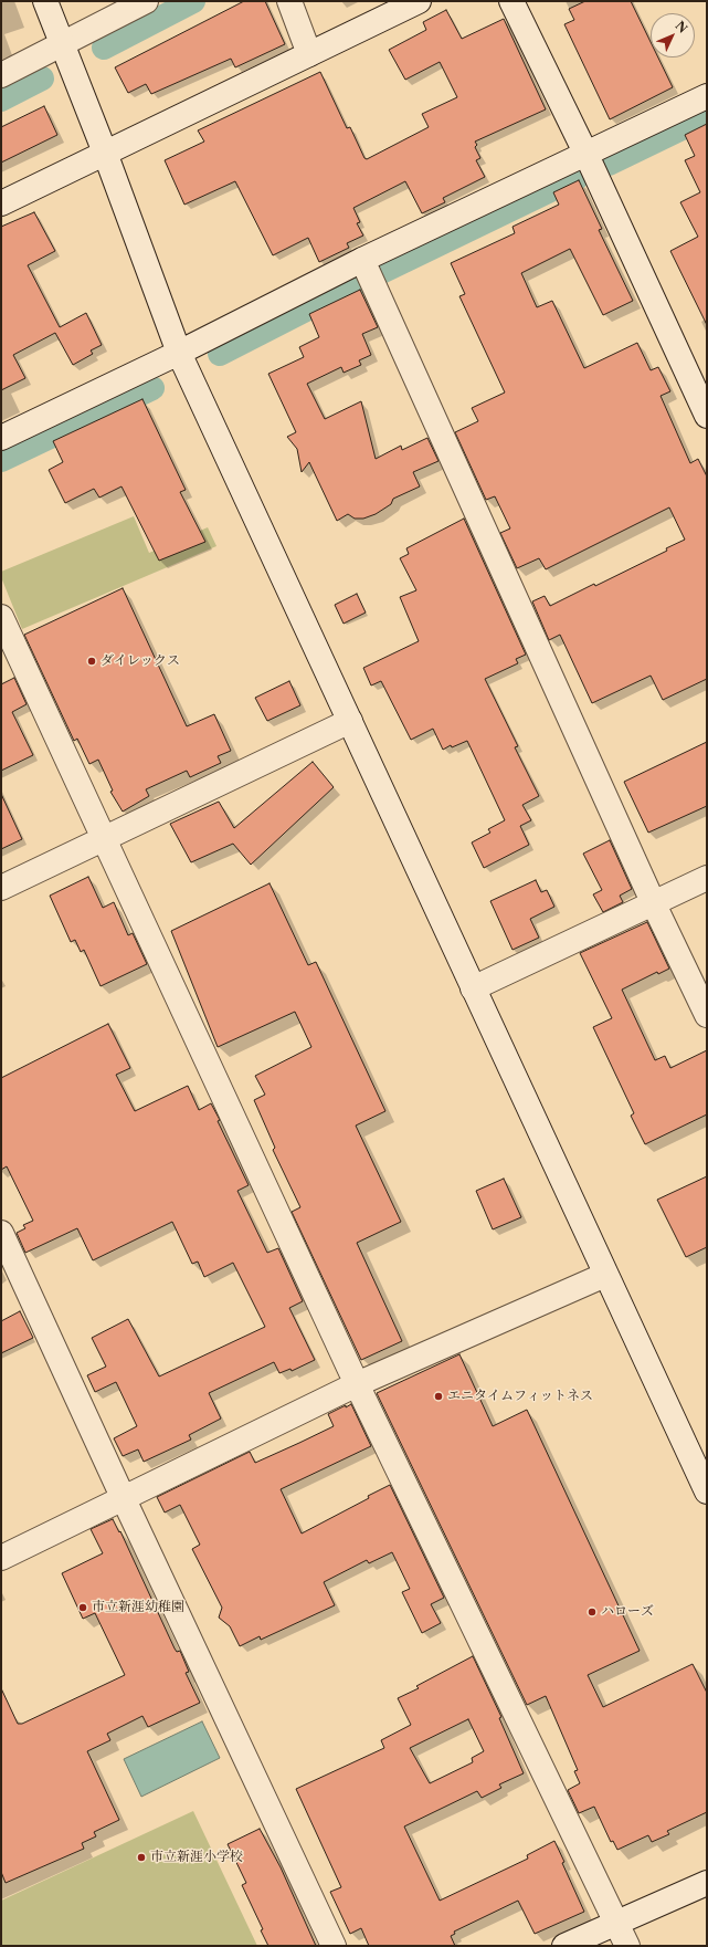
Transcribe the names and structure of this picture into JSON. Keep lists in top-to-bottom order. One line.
{"places":["ダイレックス","エニタイムフィットネス","市立新涯幼稚園","ハローズ","市立新涯小学校"],"north":"top right"}
